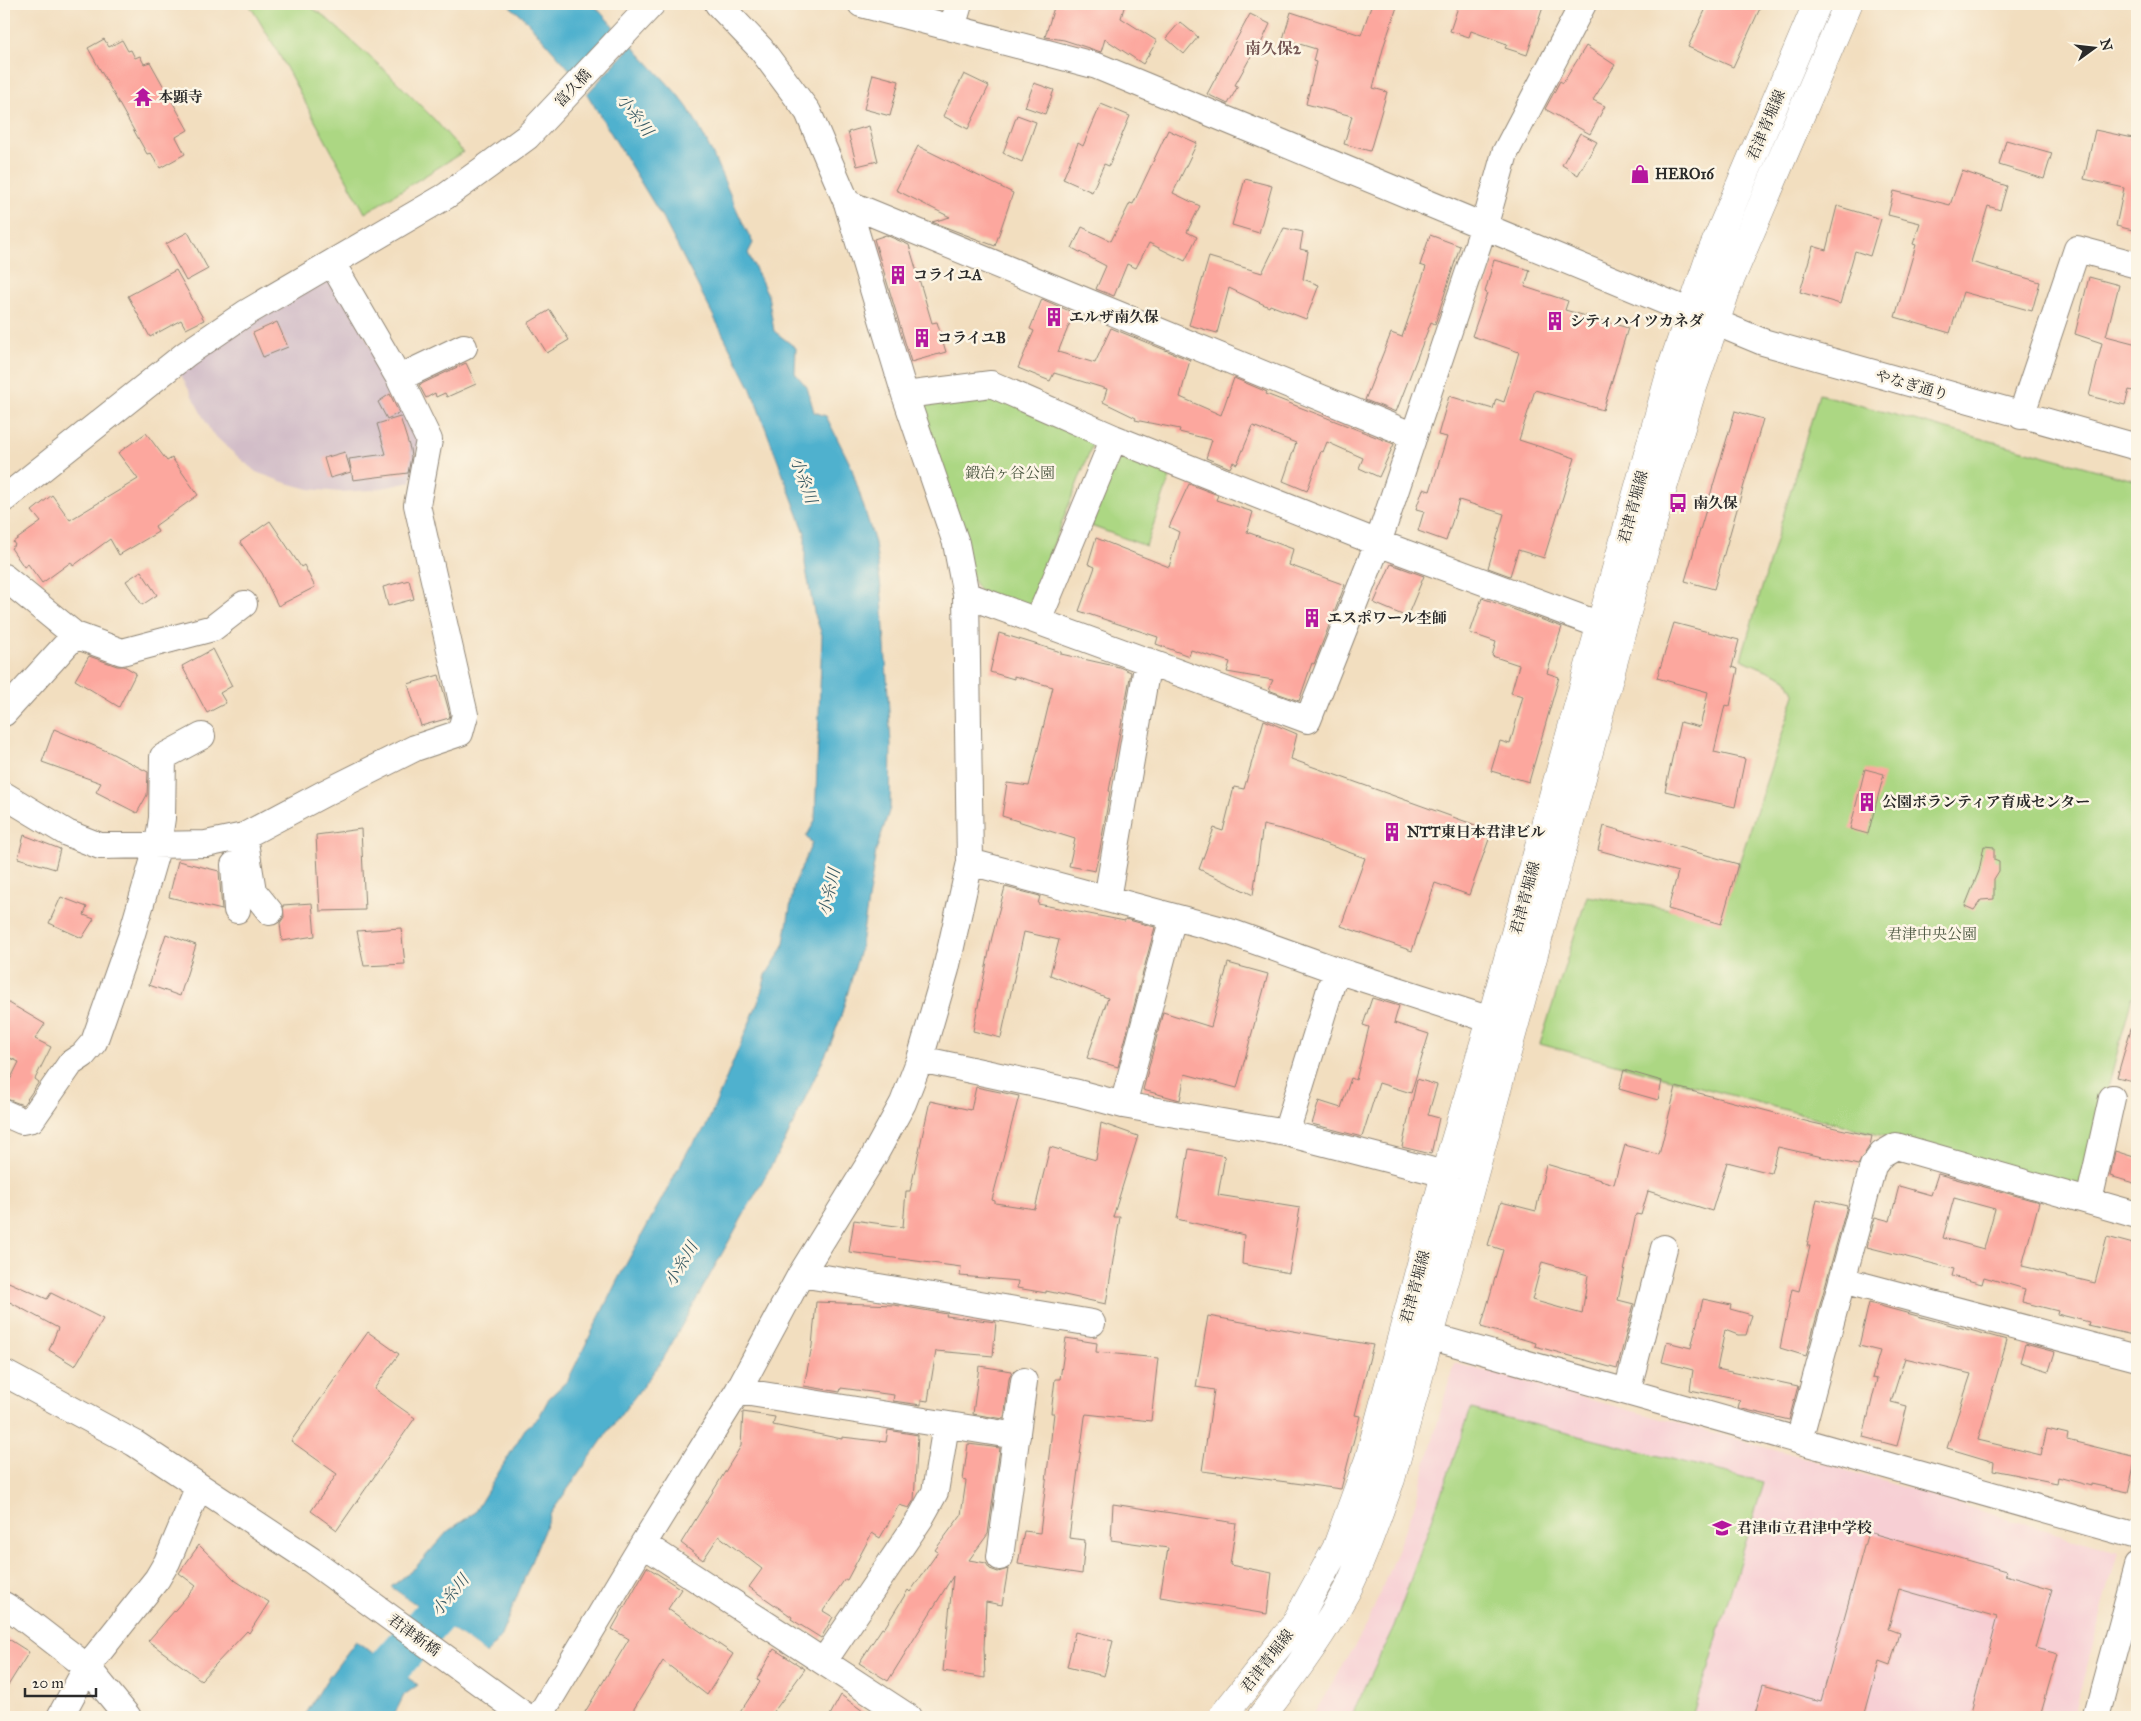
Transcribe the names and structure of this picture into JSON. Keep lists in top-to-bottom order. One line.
{"streets":{"main road":["君津青堀線"],"street":["富久橋","やなぎ通り","君津新橋"]},"crossings":[["君津青堀線","やなぎ通り"]],"districts":["南久保2"],"water":["小糸川"],"parks":["鍛冶ヶ谷公園","君津中央公園"],"places":{"temple":["本顕寺"],"shop":["HERO16"],"building":["コライユA","エルザ南久保","シティハイツカネダ","コライユB","エスポワール杢師","公園ボランティア育成センター","NTT東日本君津ビル"],"bus stop":["南久保"],"school or university":["君津市立君津中学校"]},"scale_bar":"20 m","north":"right"}
